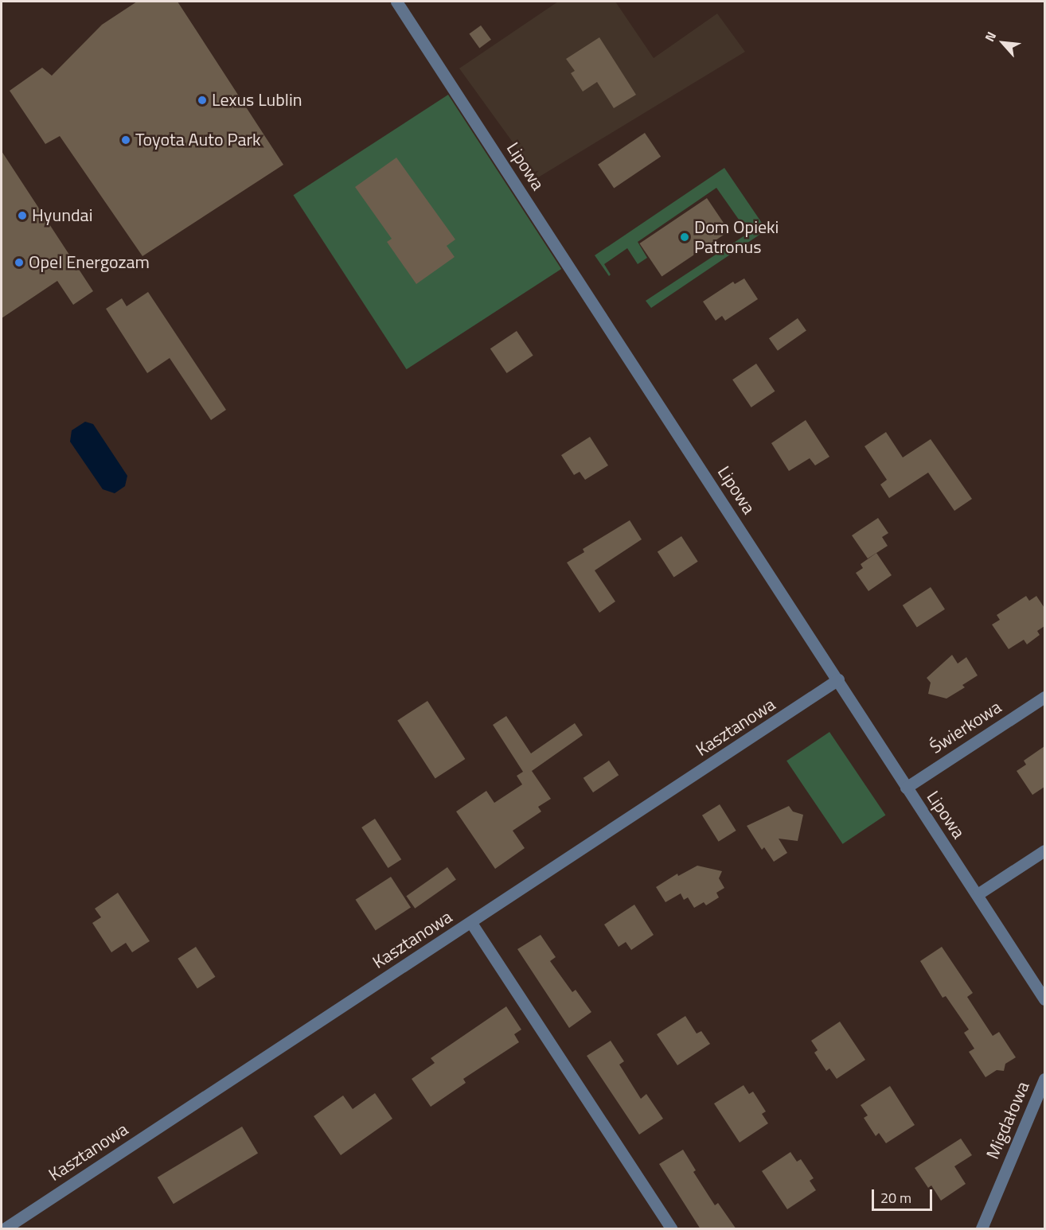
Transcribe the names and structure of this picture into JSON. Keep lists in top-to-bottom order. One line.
{"streets":{"street":["Lipowa","Kasztanowa","Świerkowa","Migdałowa"]},"crossings":[["Lipowa","Kasztanowa"],["Lipowa","Świerkowa"]],"places":["Lexus Lublin","Toyota Auto Park","Hyundai","Dom Opieki Patronus","Opel Energozam"],"scale_bar":"20 m","north":"top left"}
